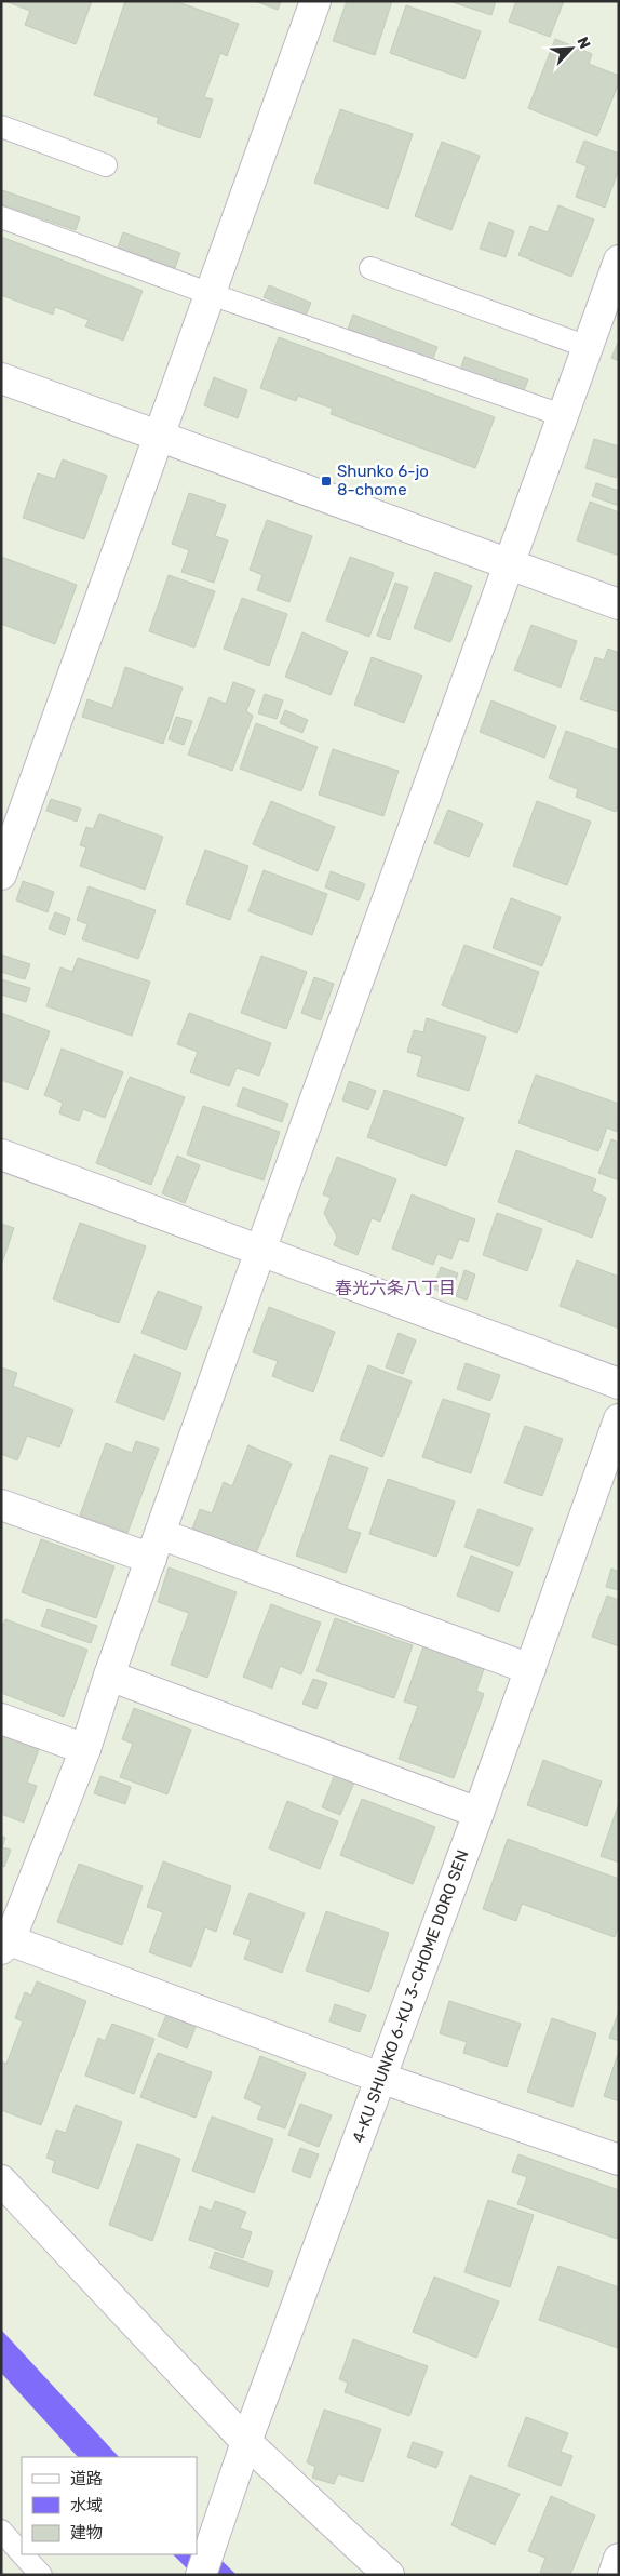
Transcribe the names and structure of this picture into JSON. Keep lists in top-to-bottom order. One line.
{"streets":{"street":["4-KU SHUNKO 6-KU 3-CHOME DORO SEN"]},"districts":["春光六条八丁目"],"places":{"transit":["Shunko 6-jo 8-chome"]},"legend":["道路","水域","建物"],"north":"top right"}
